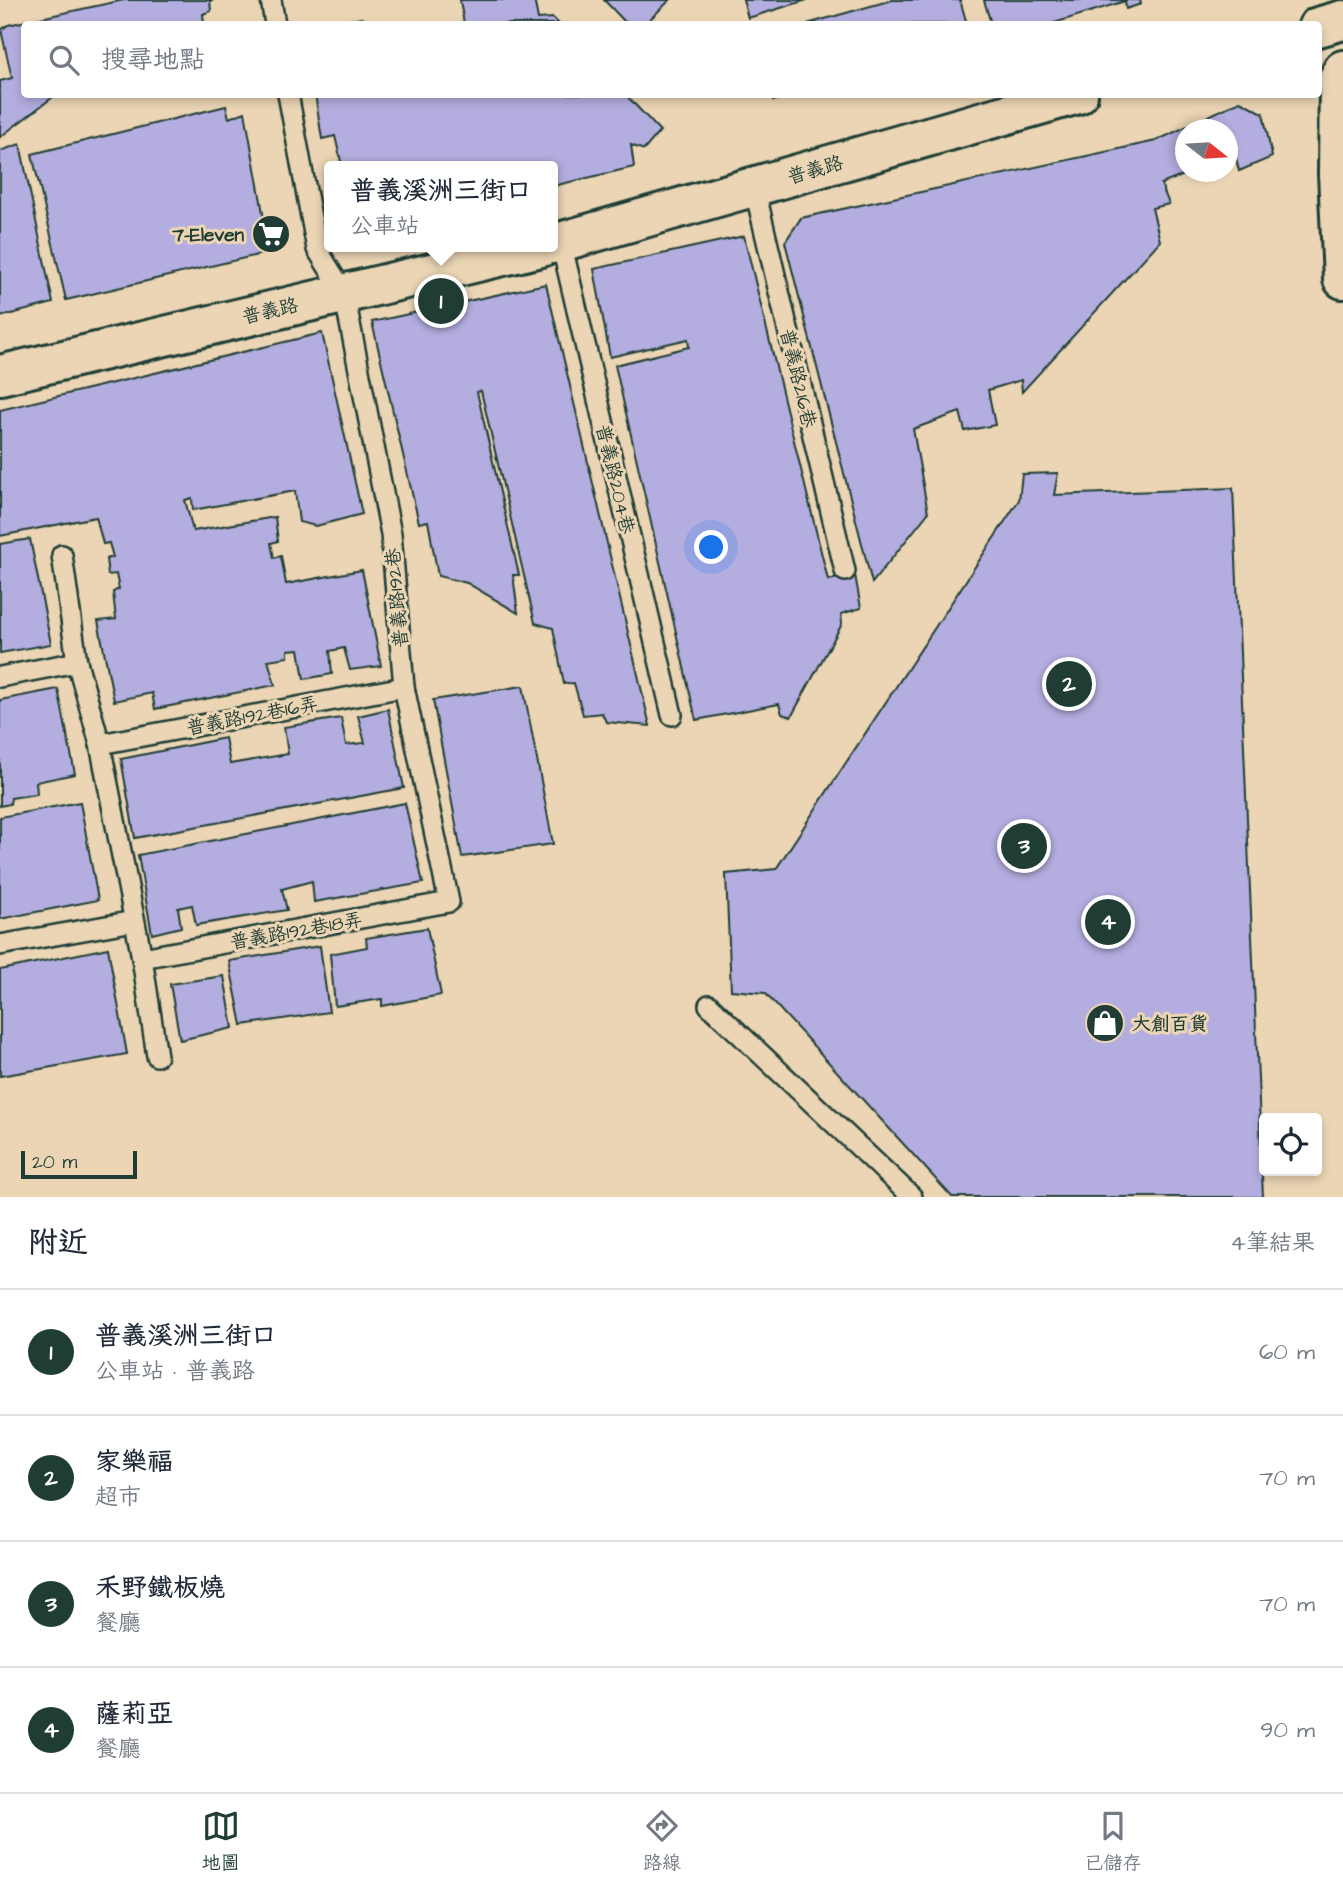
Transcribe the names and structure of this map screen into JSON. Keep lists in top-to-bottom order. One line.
{"streets":{"street":["普義路"],"lane":["普義路216巷","普義路204巷","普義路192巷","普義路192巷16弄","普義路192巷18弄"]},"crossings":[["普義路","普義路216巷"],["普義路","普義路192巷"],["普義路192巷","普義路192巷16弄"],["普義路192巷","普義路192巷18弄"]],"places":{"supermarket":["7-Eleven"],"shop":["大創百貨"]},"scale_bar":"20 m","north":"right","page":{"search":"搜尋地點","popup":["普義溪洲三街口","公車站"],"pins":["1","2","3","4"],"scale":"20 m","heading":["附近","4筆結果"],"list":[{"mark":"1","name":"普義溪洲三街口","note":"公車站 · 普義路","value":"60 m"},{"mark":"2","name":"家樂福","note":"超市","value":"70 m"},{"mark":"3","name":"禾野鐵板燒","note":"餐廳","value":"70 m"},{"mark":"4","name":"薩莉亞","note":"餐廳","value":"90 m"}],"nav":["地圖","路線","已儲存"]}}
